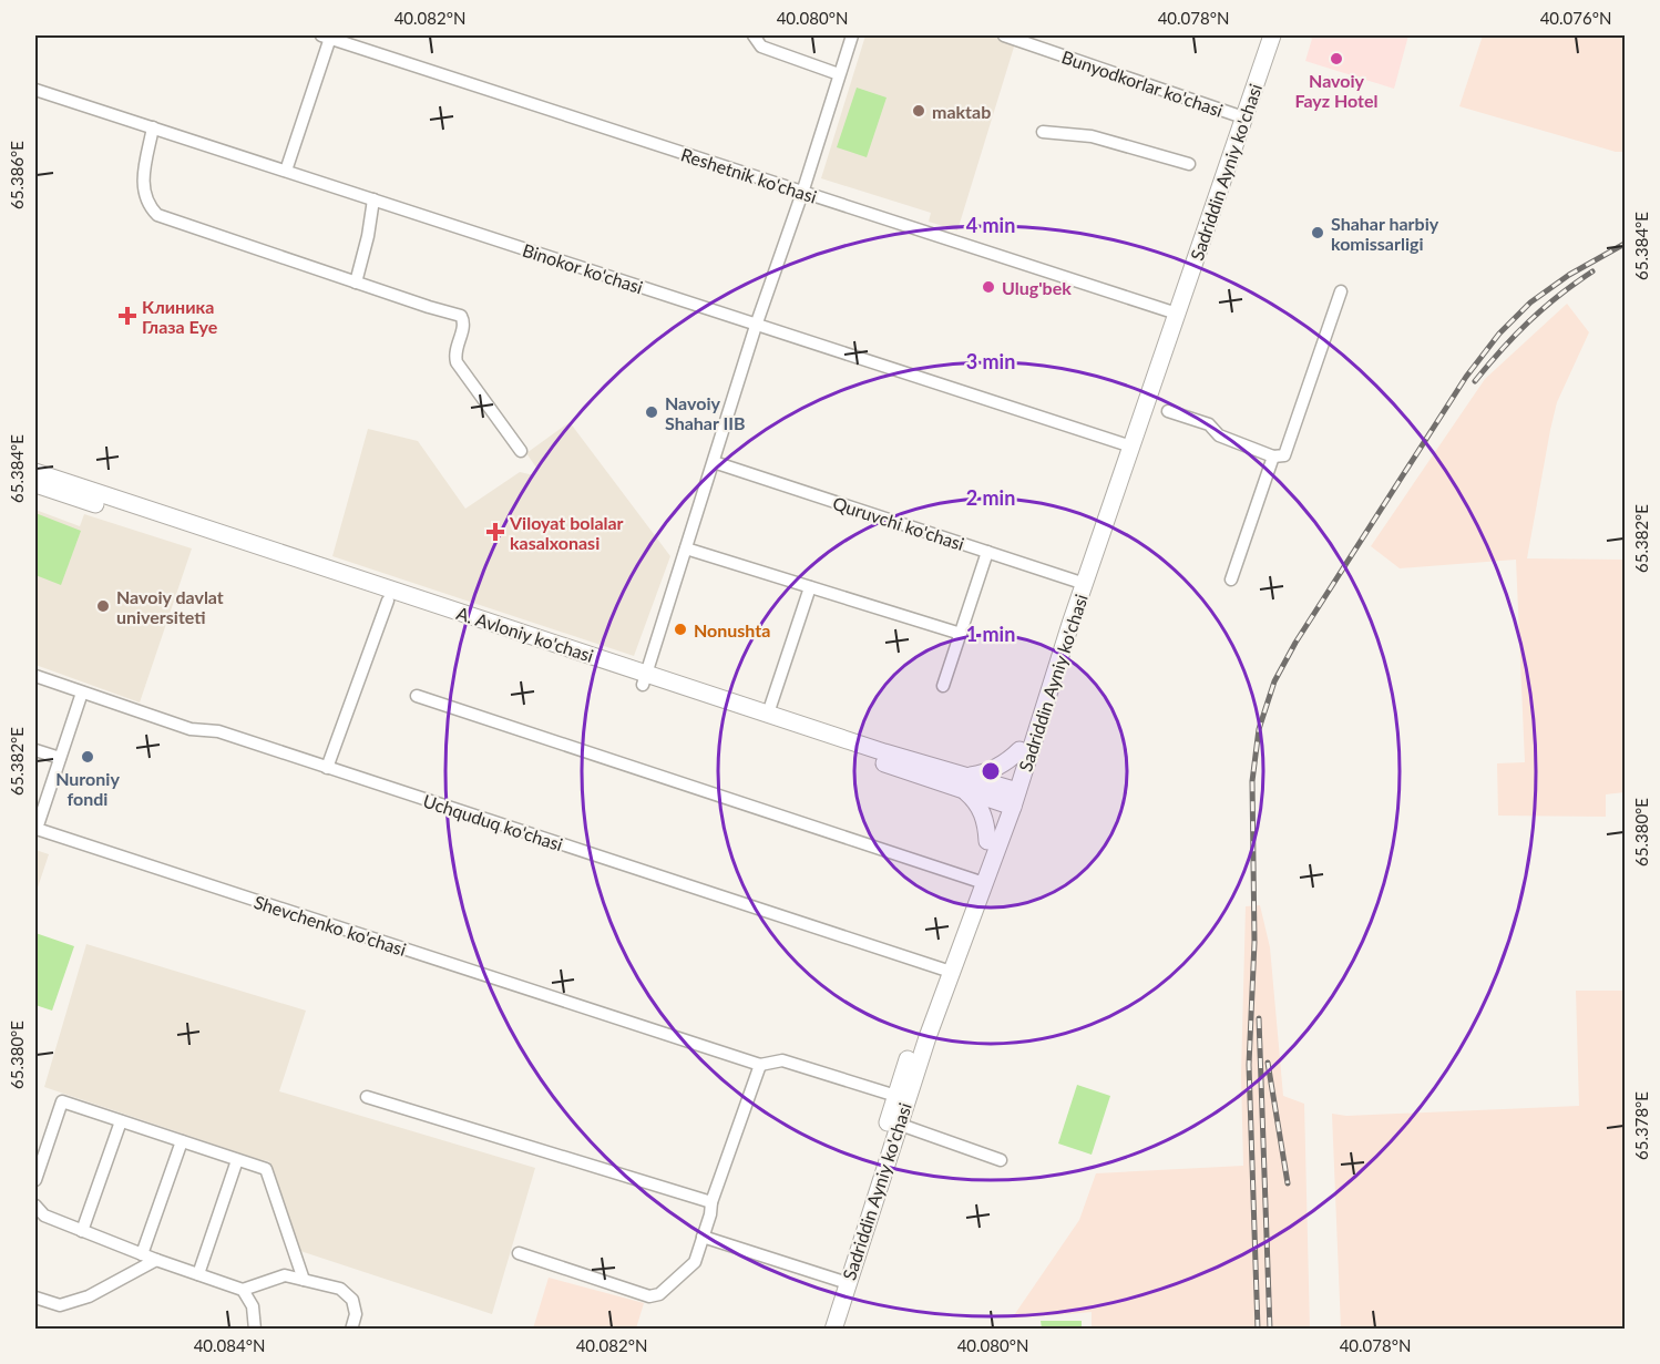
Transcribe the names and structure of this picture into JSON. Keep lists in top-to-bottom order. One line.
{"streets":{"main road":["Sadriddin Ayniy ko'chasi","A. Avloniy ko'chasi"],"street":["Bunyodkorlar ko'chasi","Reshetnik ko'chasi","Binokor ko'chasi","Quruvchi ko'chasi","Uchquduq ko'chasi","Shevchenko ko'chasi"]},"crossings":[["Bunyodkorlar ko'chasi","Sadriddin Ayniy ko'chasi"],["Sadriddin Ayniy ko'chasi","Reshetnik ko'chasi"],["Sadriddin Ayniy ko'chasi","Binokor ko'chasi"],["Sadriddin Ayniy ko'chasi","Quruvchi ko'chasi"],["Sadriddin Ayniy ko'chasi","A. Avloniy ko'chasi"],["Sadriddin Ayniy ko'chasi","Uchquduq ko'chasi"],["Sadriddin Ayniy ko'chasi","Shevchenko ko'chasi"],["Uchquduq ko'chasi","Shevchenko ko'chasi"]],"places":{"other":["Navoiy Fayz Hotel","maktab","Shahar harbiy komissarligi","Ulug'bek","Navoiy Shahar IIB","Navoiy davlat universiteti","Nonushta","Nuroniy fondi"],"health":["Клиника Глаза Eye","Viloyat bolalar kasalxonasi"]},"coordinates":["40.082°N","40.080°N","40.078°N","40.076°N","65.386°E","65.384°E","65.382°E","65.380°E","65.378°E","40.084°N"],"rings":["4 min","3 min","2 min","1 min"]}
